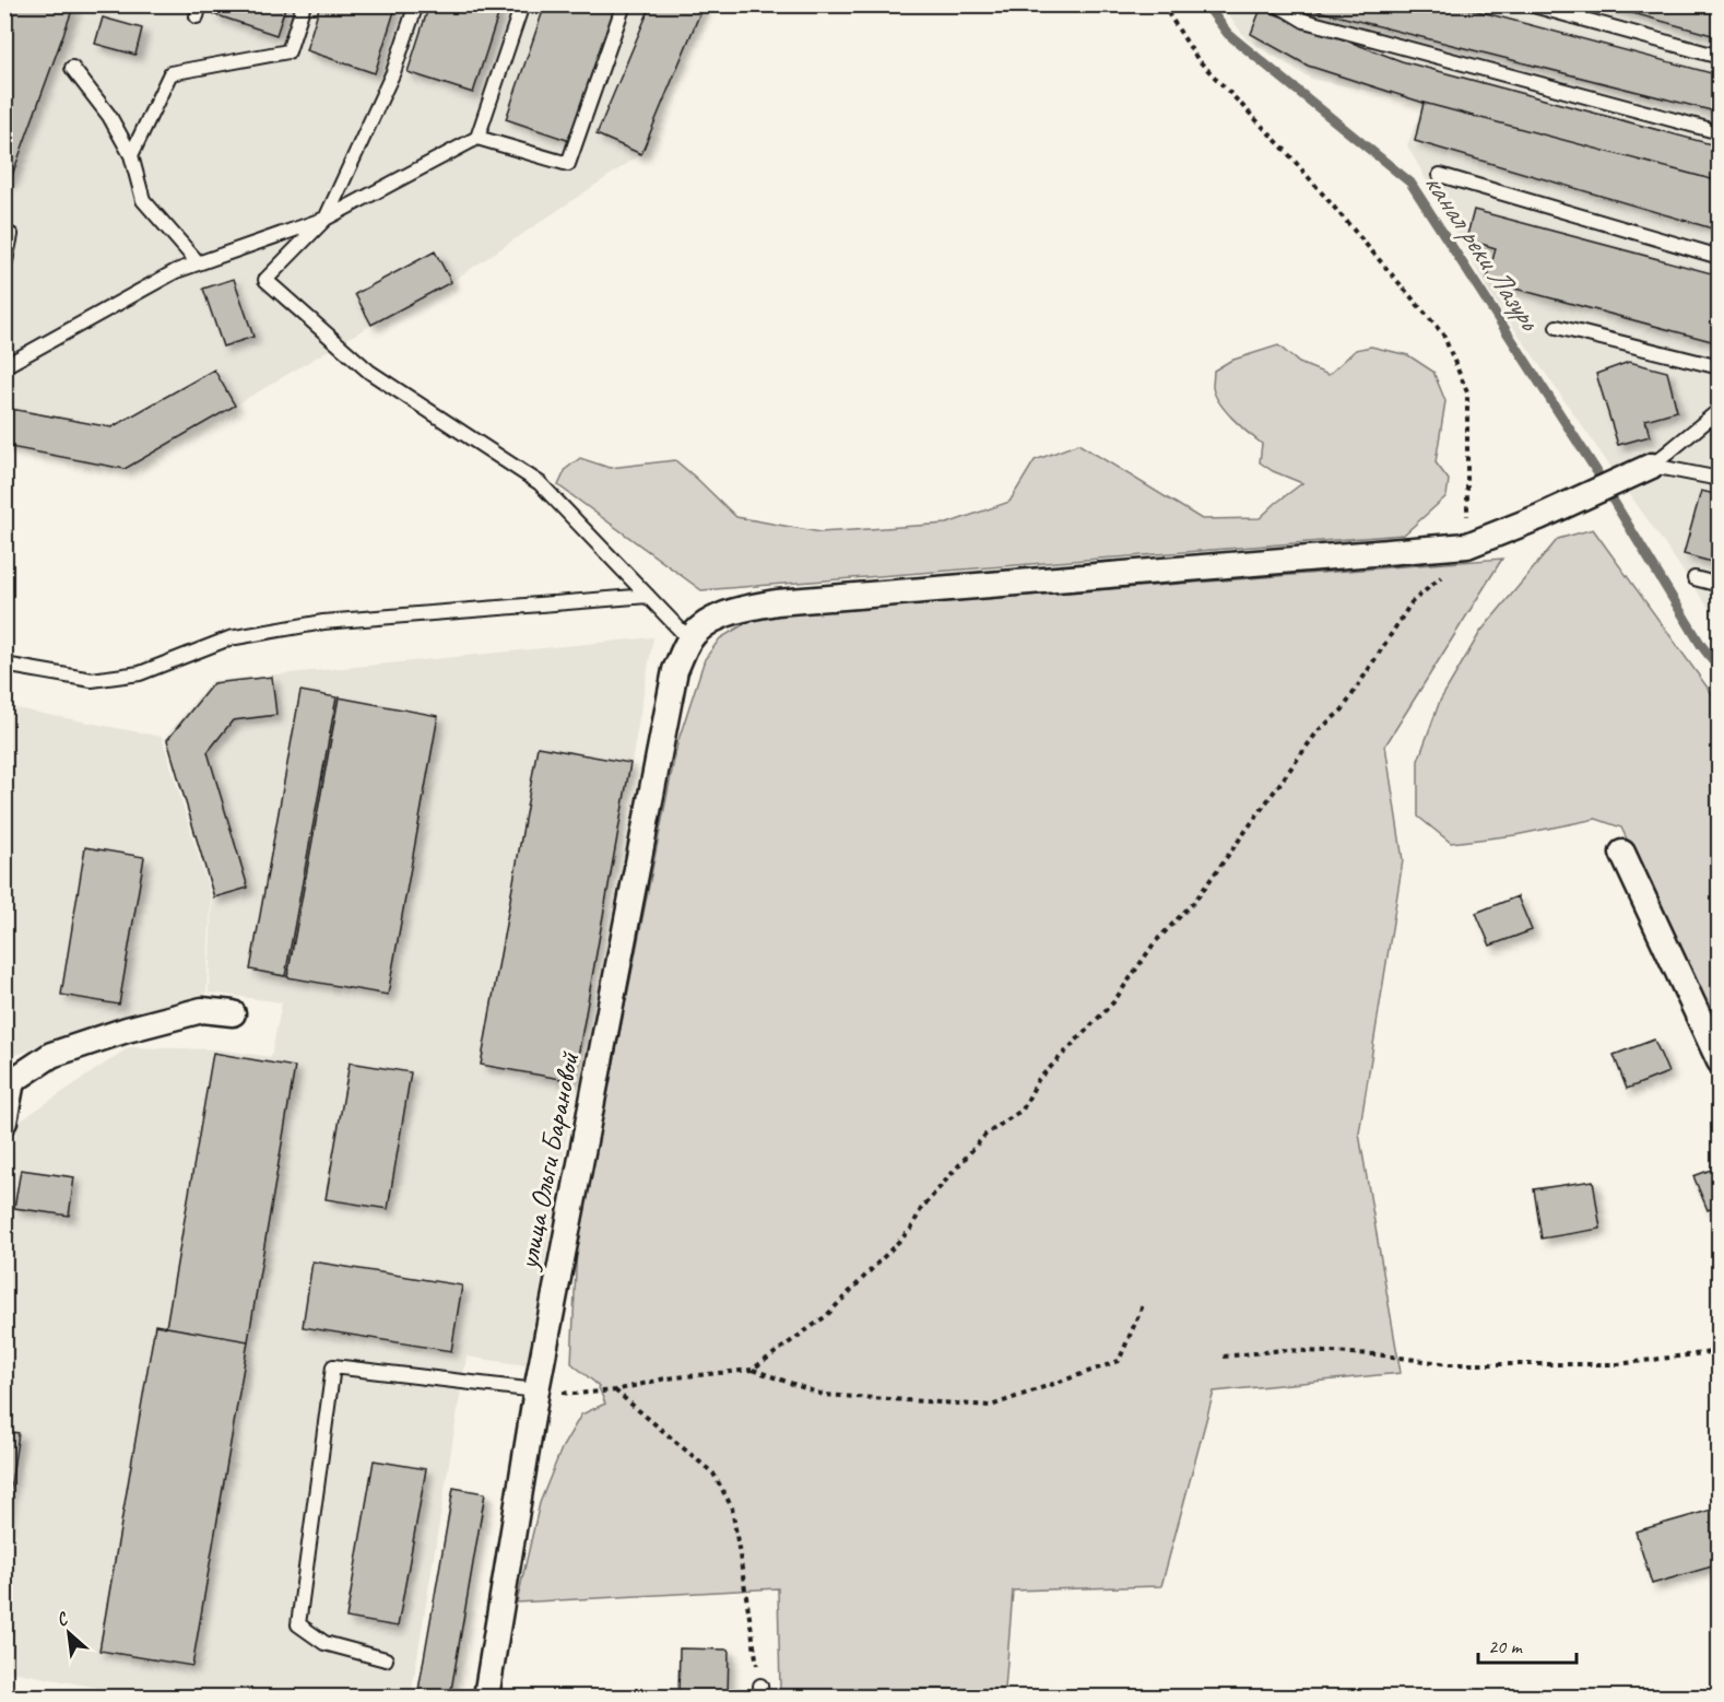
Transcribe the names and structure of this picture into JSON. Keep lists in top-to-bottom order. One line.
{"streets":{"street":["улица Ольги Барановой"]},"water":["канал реки Лазурь"],"scale_bar":"20 m","north":"top left"}
